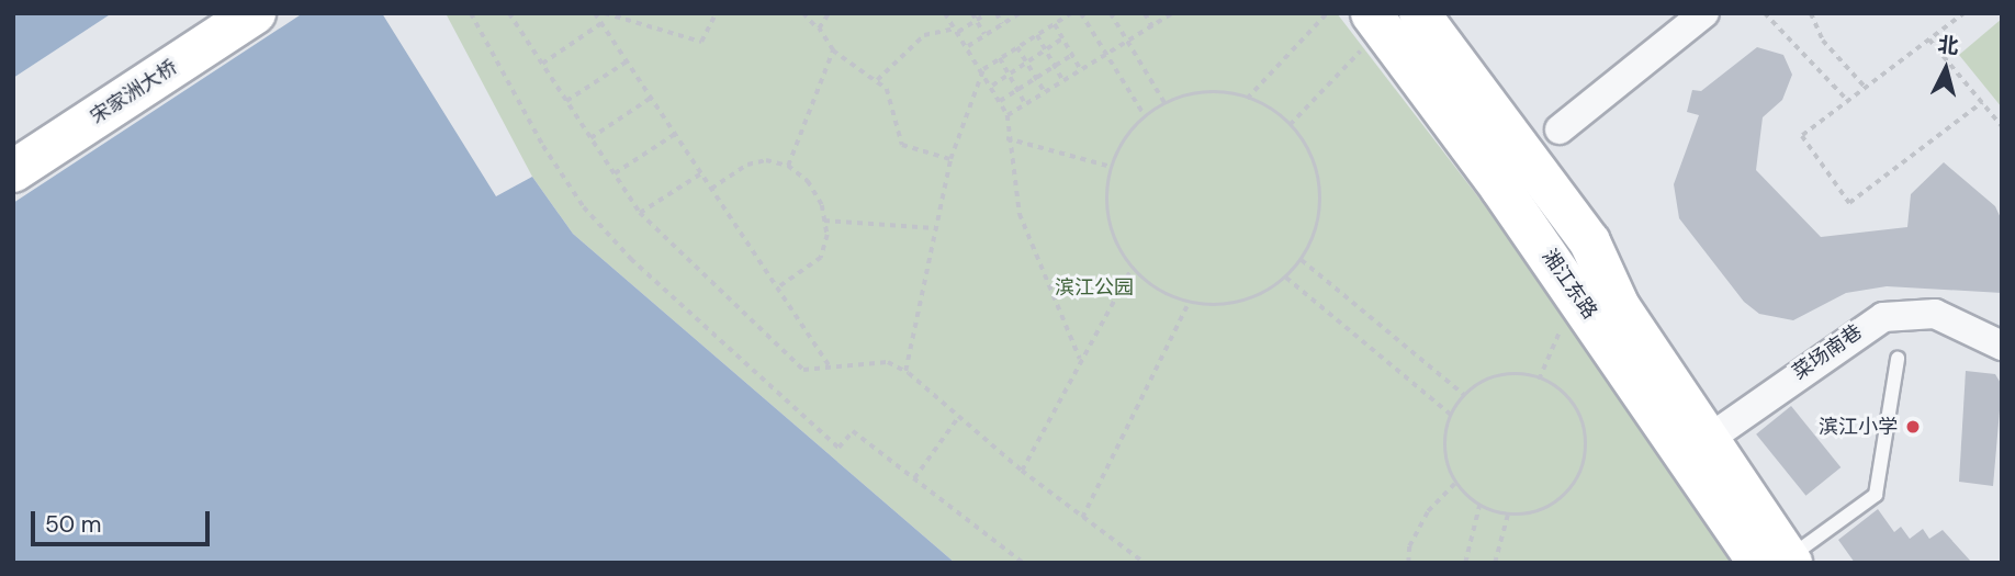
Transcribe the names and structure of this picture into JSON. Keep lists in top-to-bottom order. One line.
{"streets":{"main road":["宋家洲大桥","湘江东路"],"street":["菜场南巷"]},"crossings":[["湘江东路","菜场南巷"]],"parks":["滨江公园"],"places":["滨江小学"],"scale_bar":"50 m","north":"top"}
